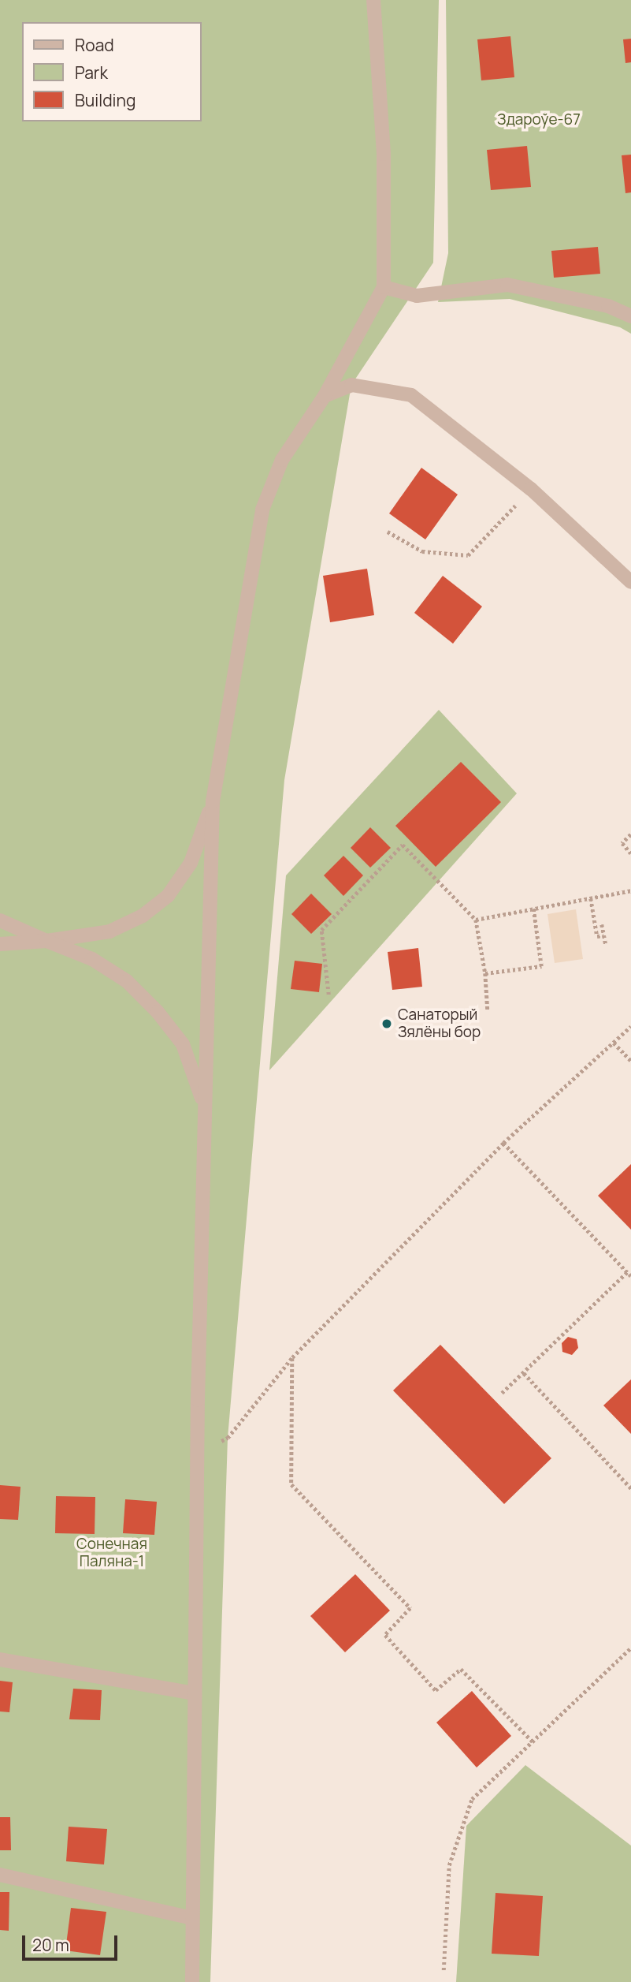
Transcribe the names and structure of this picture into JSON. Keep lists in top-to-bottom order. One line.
{"parks":["Здароўе-67","Сонечная Паляна-1"],"places":["Санаторый Зялёны бор"],"legend":["Road","Park","Building"],"scale_bar":"20 m"}
